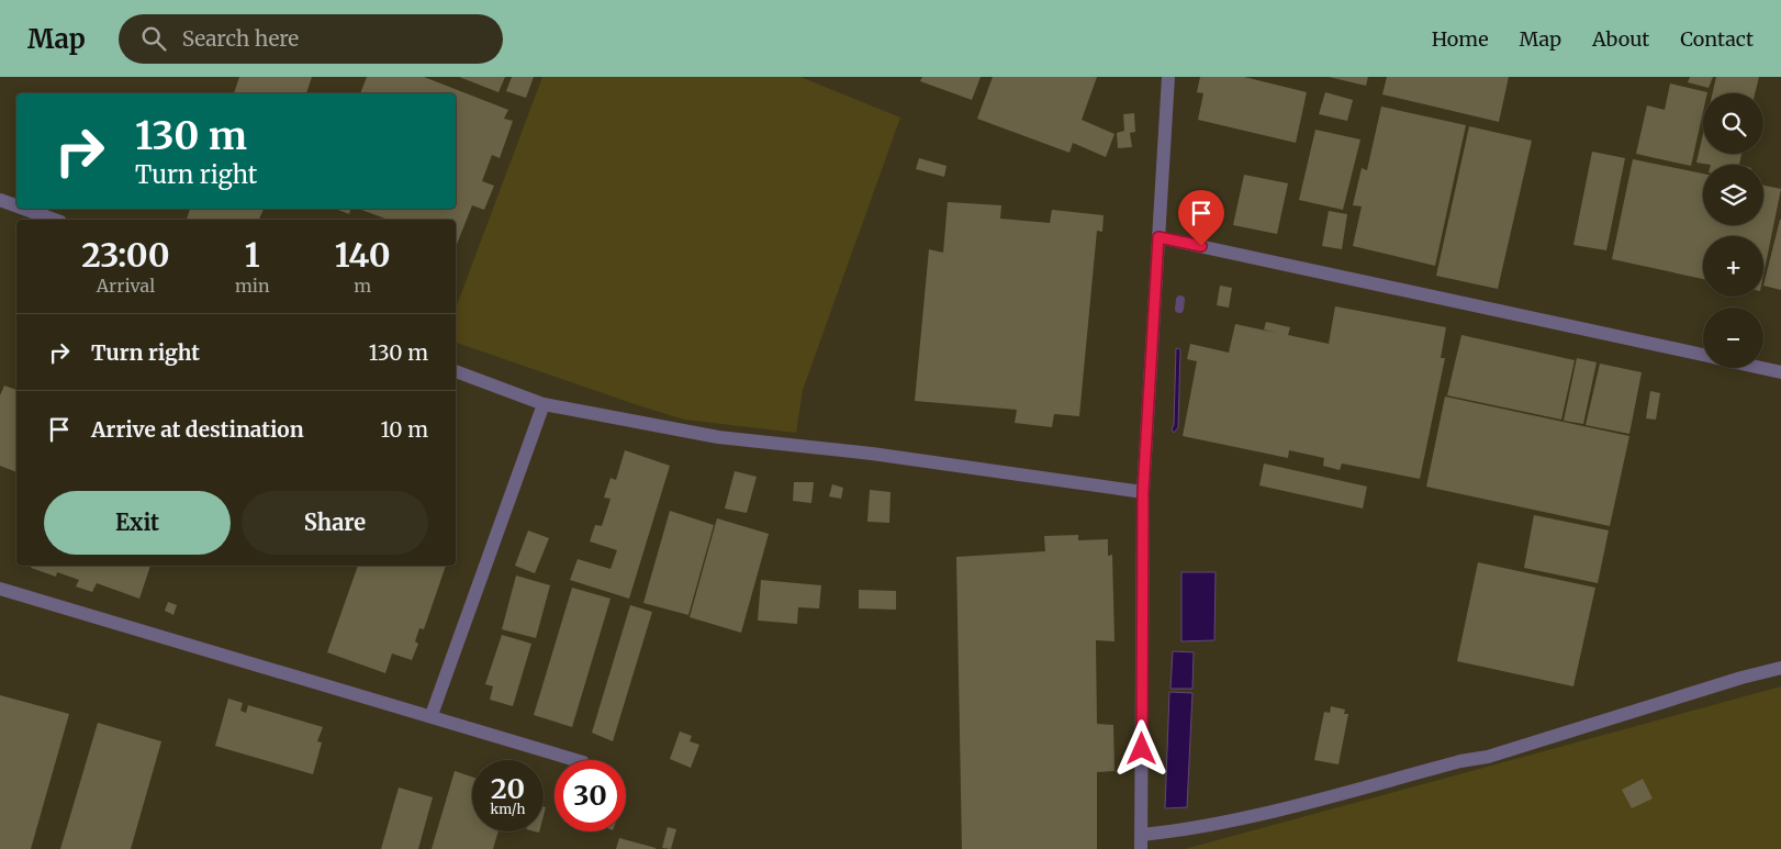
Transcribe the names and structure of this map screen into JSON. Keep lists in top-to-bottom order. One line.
{"page":{"header":"Map","search":"Search here","nav":["Home","Map","About","Contact"],"map_buttons":["+","−"],"turn":["130 m","Turn right"],"eta":["23:00","Arrival","1","min","140","m"],"list":[{"name":"Turn right","value":"130 m"},{"name":"Arrive at destination","value":"10 m"}],"buttons":["Exit","Share"],"speed":"20 km/h","limit":"30"}}
